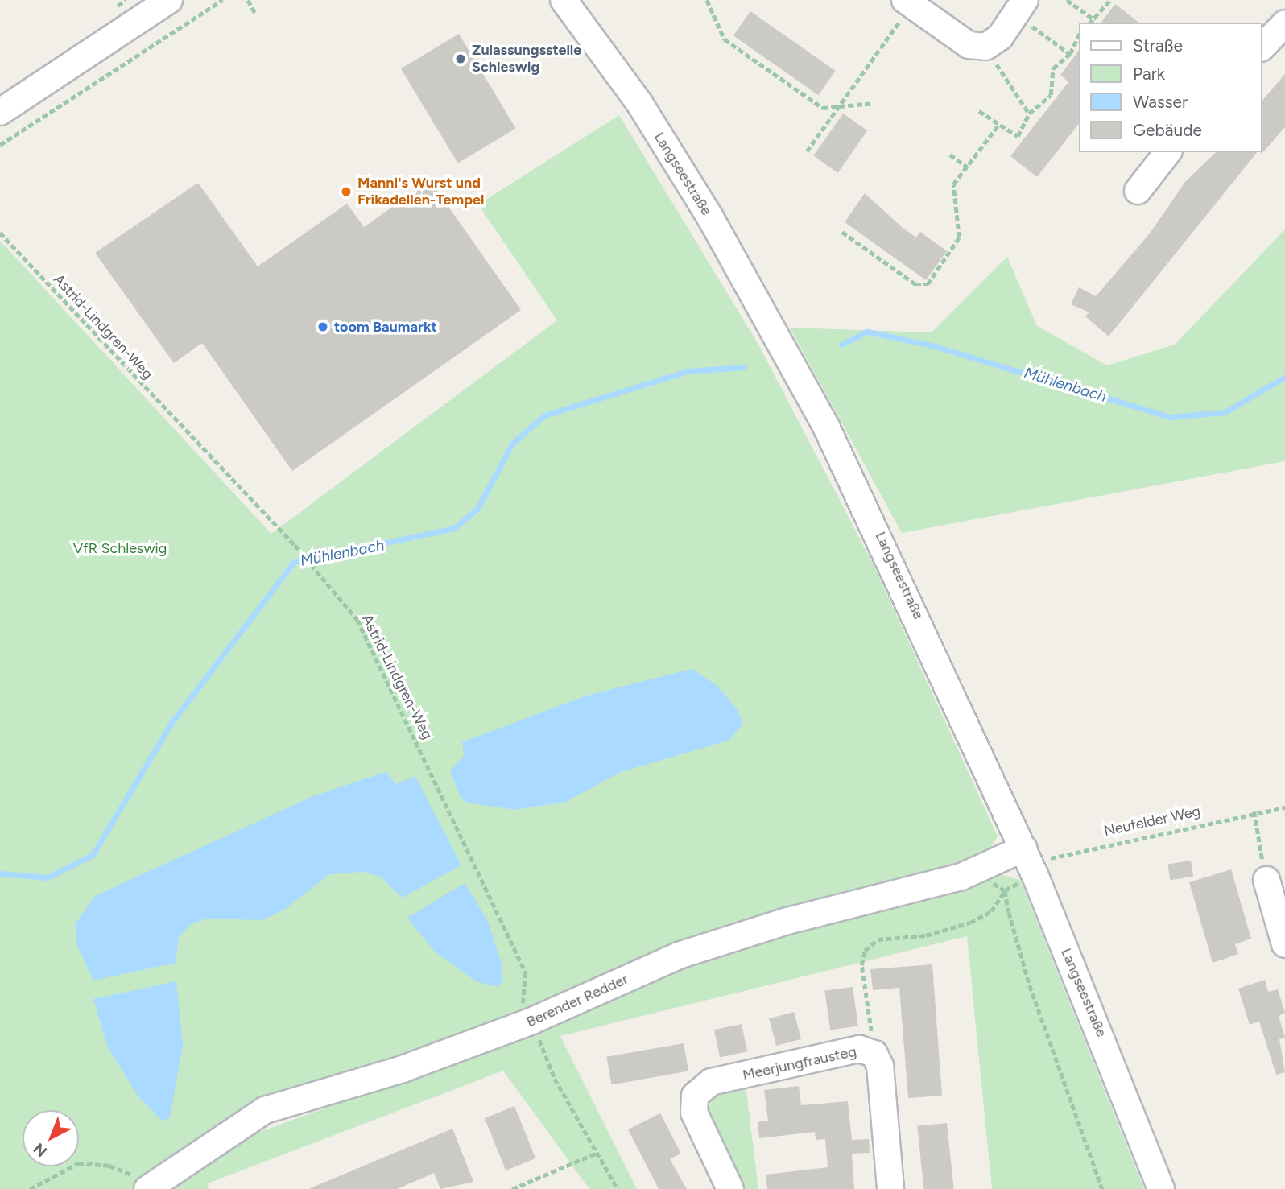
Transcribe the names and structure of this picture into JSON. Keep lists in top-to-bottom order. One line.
{"streets":{"street":["Langseestraße","Berender Redder","Meerjungfrausteg"],"path":["Astrid-Lindgren-Weg","Neufelder Weg"]},"crossings":[["Langseestraße","Neufelder Weg"],["Langseestraße","Berender Redder"],["Astrid-Lindgren-Weg","Berender Redder"]],"water":["Mühlenbach"],"parks":["VfR Schleswig"],"places":["Zulassungsstelle Schleswig","Manni's Wurst und Frikadellen-Tempel","toom Baumarkt"],"legend":["Straße","Park","Wasser","Gebäude"],"north":"bottom left"}
